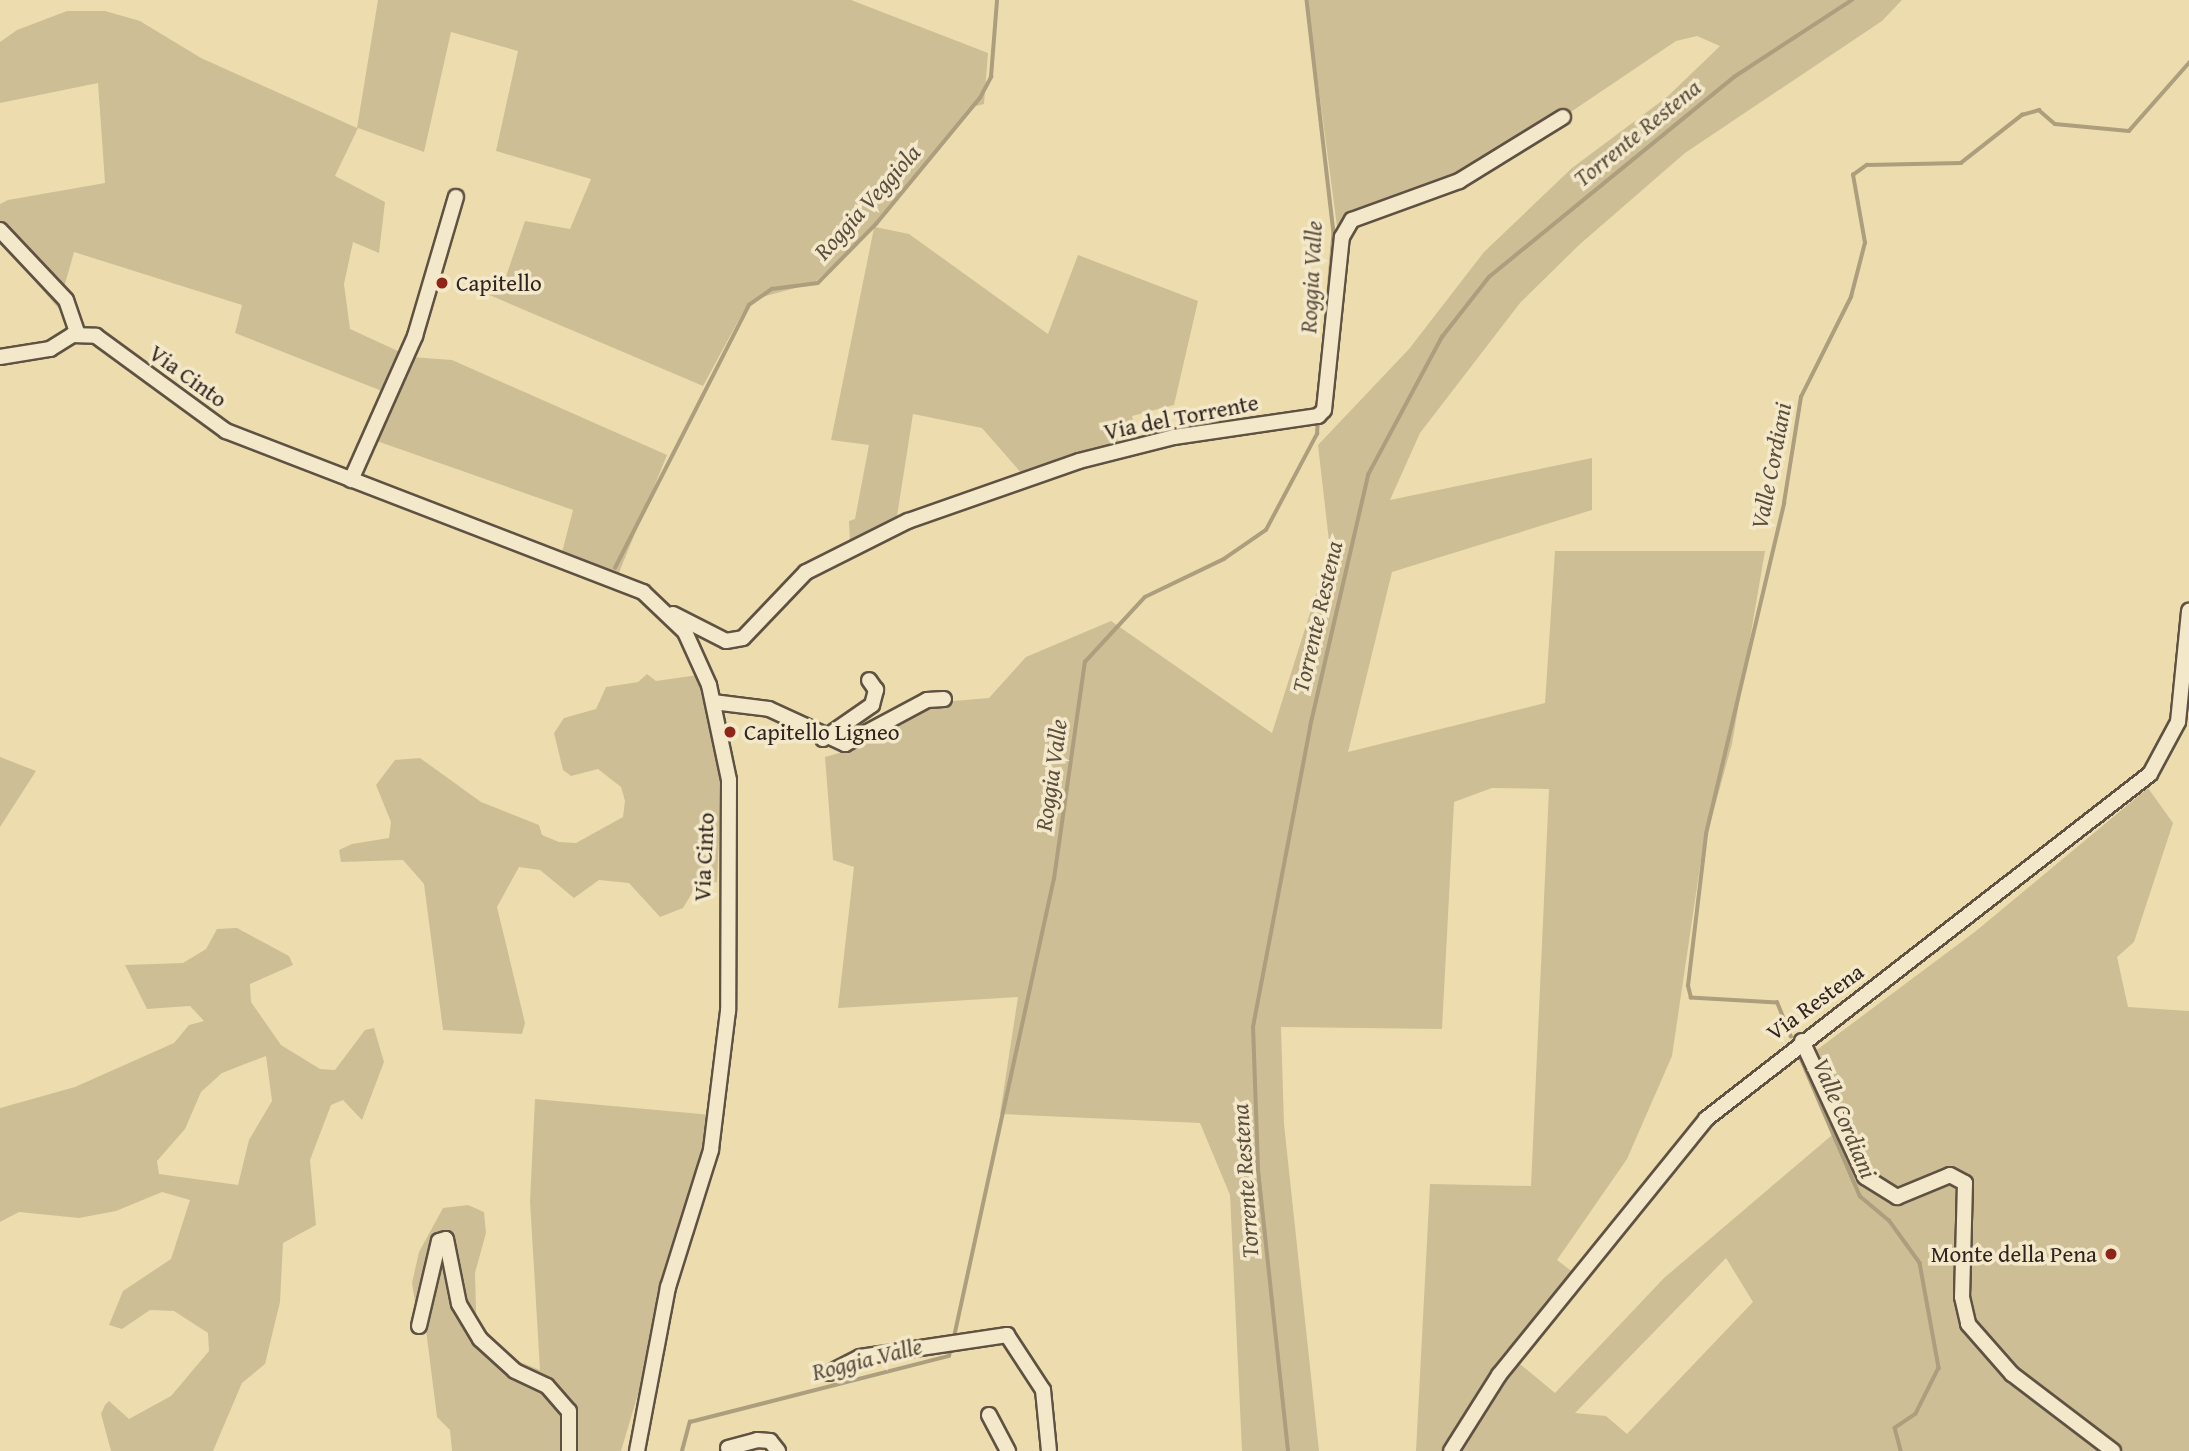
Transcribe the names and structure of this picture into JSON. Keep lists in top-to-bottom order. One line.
{"streets":{"street":["Via Cinto","Via del Torrente","Via Restena"]},"crossings":[["Via Cinto","Via del Torrente"]],"water":["Torrente Restena","Roggia Veggiola","Roggia Valle","Valle Cordiani"],"places":["Capitello","Capitello Ligneo","Monte della Pena"]}
